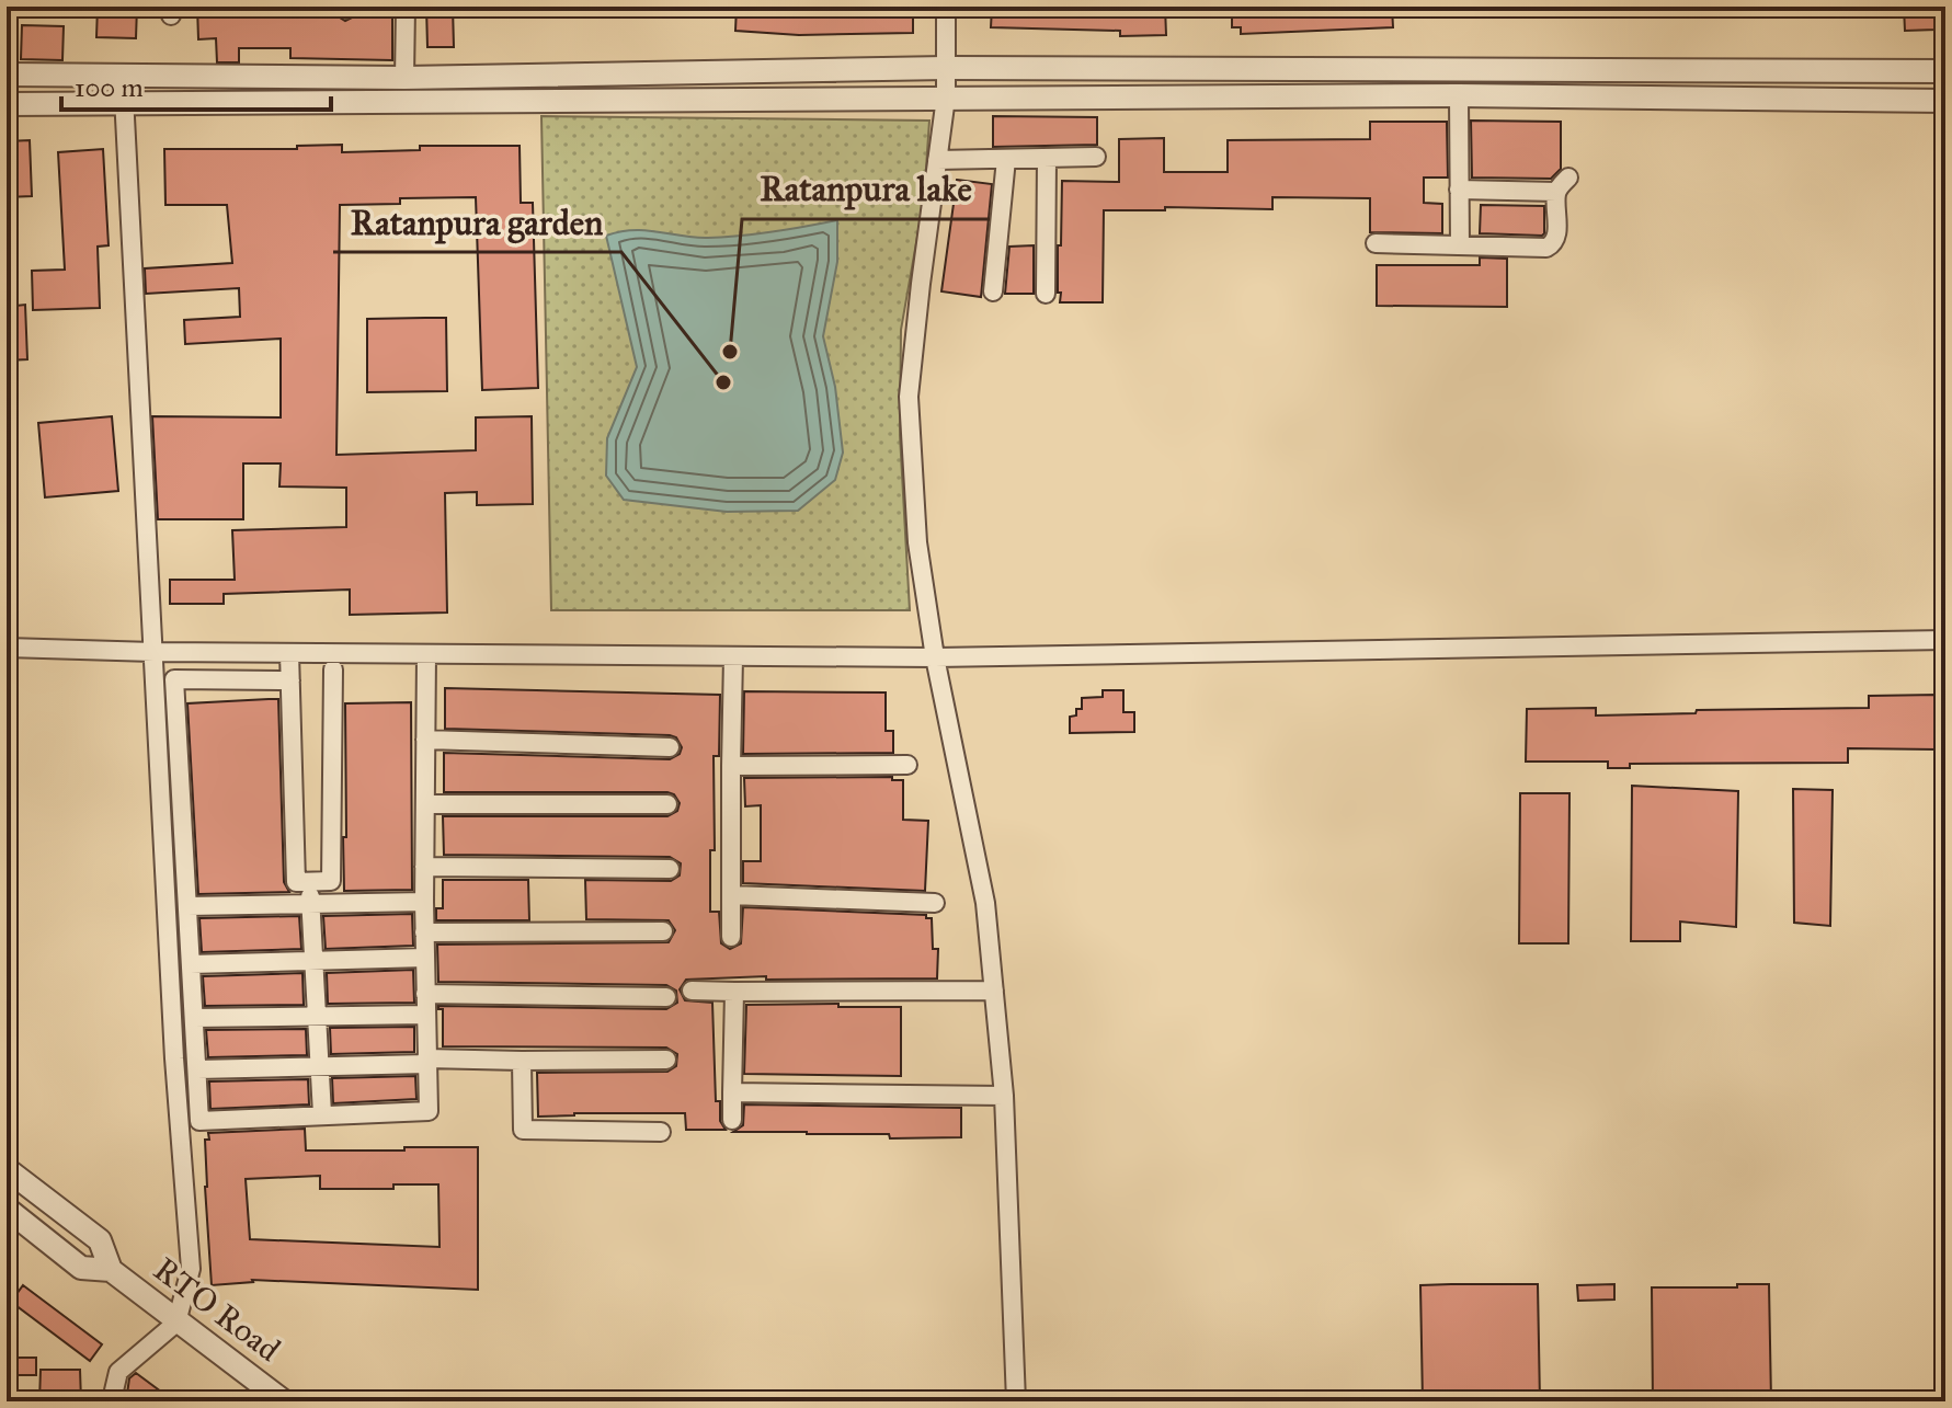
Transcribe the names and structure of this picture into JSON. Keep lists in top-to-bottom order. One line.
{"streets":{"street":["RTO Road"]},"places":["Ratanpura lake","Ratanpura garden"],"scale_bar":"100 m"}
